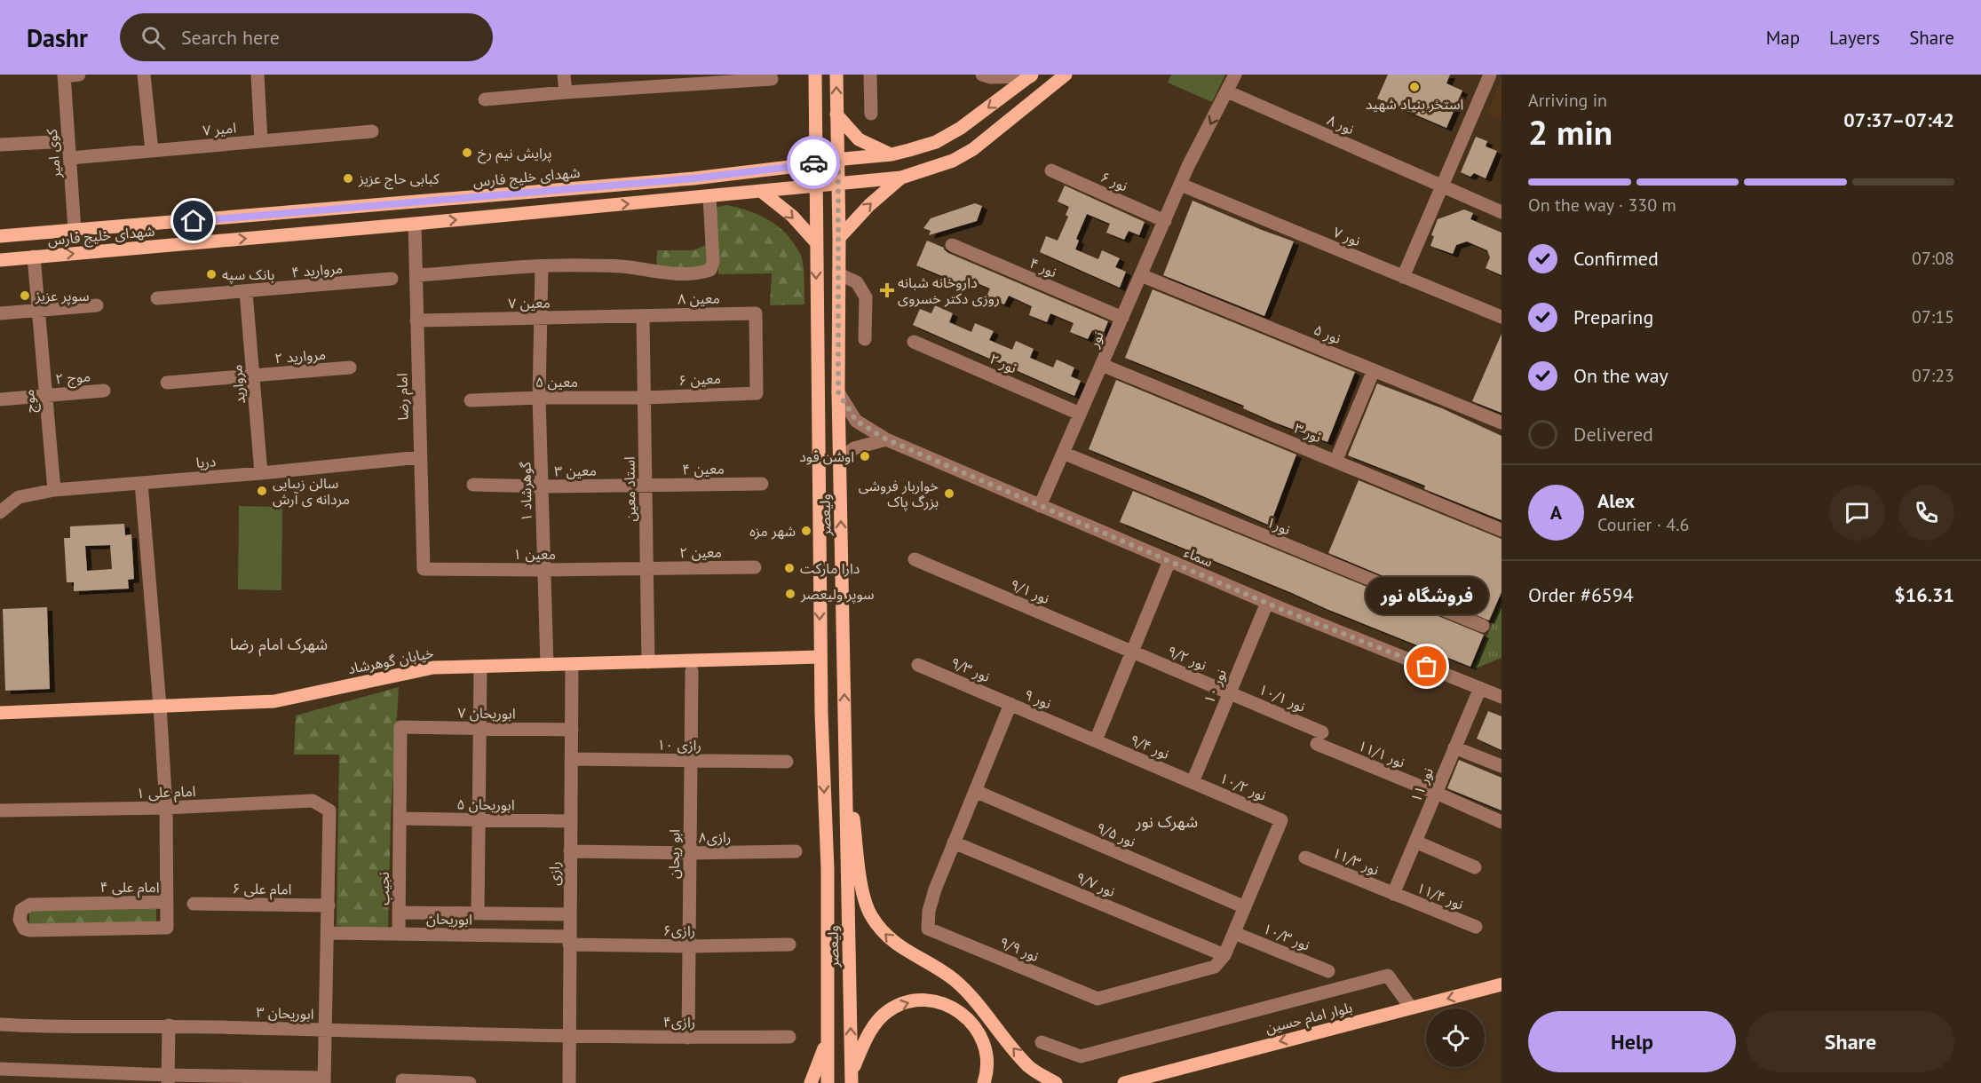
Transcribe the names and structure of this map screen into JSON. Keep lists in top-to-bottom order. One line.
{"streets":{"main road":["شهدای خلیج فارس","ولیعصر","خیابان گوهرشاد","بلوار امام حسین"],"street":["نور ۸","امیر ۷","کوی امیر","نور ۶","نور ۷","نور ۴","مروارید ۴","معین ۸","معین ۷","نور ۵","نور","مروارید ۲","نور ۲","موج ۲","معین ۶","معین ۵","مروارید","امام رضا","موج","نور ۳","دریا","معین ۴","معین ۳","استاد معین","گوهرشاد ۱","نور۱","معین ۲","معین ۱","سماء","نور ۹/۱","نور ۹/۲","نور ۹/۳","نور ۱۰","نور ۱۰/۱","نور ۹","ابوریحان ۷","رازی ۱۰","نور ۹/۴","نور ۱۱/۱","نور ۱۱","نور ۱۰/۲","امام علی ۱","ابوریحان ۵","نور ۹/۵","رازی۸","ابو ریحان","نور ۱۱/۳","رازی","نور ۹/۷","امام علی ۴","امام علی ۶","نجیب","نور ۱۱/۴","ابوریحان","رازی۶","نور ۱۰/۳","نور ۹/۹","ابوریحان ۳","رازی۴"]},"crossings":[["نور ۸","نور"],["امیر ۷","کوی امیر"],["کوی امیر","شهدای خلیج فارس"],["شهدای خلیج فارس","امام رضا"],["شهدای خلیج فارس","موج"],["شهدای خلیج فارس","ولیعصر"],["نور ۶","نور"],["نور ۷","نور"],["نور ۴","نور"],["مروارید ۴","مروارید"],["معین ۸","معین ۷"],["معین ۸","معین ۶"],["معین ۸","استاد معین"],["معین ۷","امام رضا"],["معین ۷","استاد معین"],["معین ۷","گوهرشاد ۱"],["نور ۵","نور"],["نور","نور ۲"],["نور","نور ۳"],["نور","نور۱"],["نور","سماء"],["مروارید ۲","مروارید"],["موج ۲","موج"],["معین ۶","معین ۵"],["معین ۶","استاد معین"],["معین ۵","استاد معین"],["معین ۵","گوهرشاد ۱"],["مروارید","دریا"],["امام رضا","دریا"],["امام رضا","معین ۱"],["موج","دریا"],["معین ۴","معین ۳"],["معین ۴","استاد معین"],["معین ۳","استاد معین"],["معین ۳","گوهرشاد ۱"],["استاد معین","معین ۲"],["استاد معین","معین ۱"],["استاد معین","خیابان گوهرشاد"],["گوهرشاد ۱","معین ۱"],["گوهرشاد ۱","خیابان گوهرشاد"],["ولیعصر","سماء"],["ولیعصر","خیابان گوهرشاد"],["معین ۲","معین ۱"],["سماء","نور ۱۰"],["سماء","نور ۱۱"],["نور ۹/۱","نور ۹/۲"],["نور ۹/۲","نور ۱۰"],["نور ۹/۲","نور ۱۰/۱"],["خیابان گوهرشاد","رازی"],["نور ۹/۳","نور ۹"],["نور ۱۰","نور ۱۰/۱"],["نور ۱۰","نور ۹/۴"],["نور ۱۰","نور ۱۰/۲"],["نور ۱۰/۱","نور ۱۱/۱"],["نور ۹","نور ۹/۴"],["نور ۹","نور ۹/۵"],["نور ۹","نور ۹/۷"],["نور ۹","نور ۹/۹"],["ابوریحان ۷","رازی"],["ابوریحان ۷","نجیب"],["رازی ۱۰","ابو ریحان"],["رازی ۱۰","رازی"],["نور ۹/۴","نور ۱۰/۲"],["نور ۱۱/۱","نور ۱۱"],["نور ۱۱","نور ۱۱/۳"],["نور ۱۱","نور ۱۱/۴"],["نور ۱۰/۲","نور ۹/۵"],["امام علی ۱","امام علی ۶"],["ابوریحان ۵","رازی"],["ابوریحان ۵","نجیب"],["رازی۸","ابو ریحان"],["رازی۸","رازی"],["ابو ریحان","رازی۶"],["ابو ریحان","رازی۴"],["نور ۱۱/۳","نور ۱۱/۴"],["رازی","نجیب"],["رازی","ابوریحان"],["رازی","رازی۶"],["رازی","ابوریحان ۳"],["رازی","رازی۴"],["نور ۹/۷","نور ۹/۹"],["ابوریحان","رازی۶"],["ابوریحان ۳","رازی۴"]],"one_way":["بلوار امام حسین"],"districts":["شهرک امام رضا","شهرک نور"],"places":{"other":["استخر بنیاد شهید","پرایش نیم رخ","کبابی حاج عزیز","بانک سپه","سوپر عزیز","اوشن فود","سالن زیبایی مردانه ی آرش","خواربار فروشی بزرگ پاک","شهر مزه","دارا مارکت","سوپر ولیعصر","فروشگاه نور"],"health":["داروخانه شبانه روزی دکتر خسروی"]},"page":{"header":"Dashr","search":"Search here","nav":["Map","Layers","Share"],"heading":["2 min","Arriving in","07:37–07:42"],"panel":["Alex","Courier · 4.6","Order #6594","$16.31"],"bar":"On the way · 330 m","list":[["Confirmed","07:08"],["Preparing","07:15"],["On the way","07:23"],"Delivered"],"round":"A","bubble":"فروشگاه نور","buttons":["Help","Share"]}}
